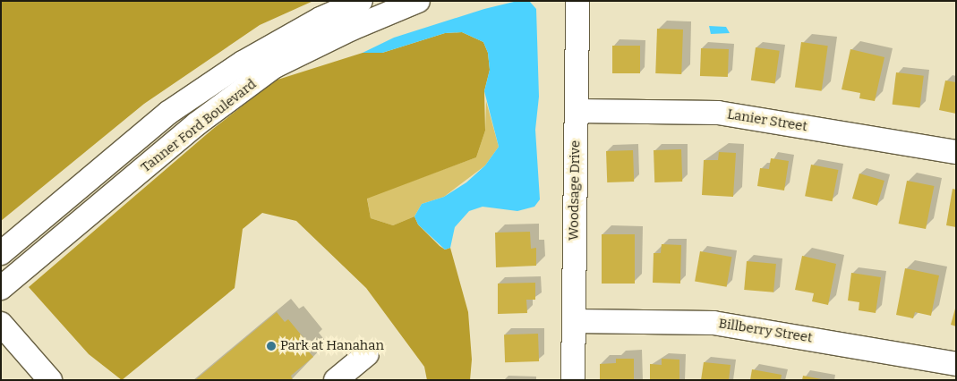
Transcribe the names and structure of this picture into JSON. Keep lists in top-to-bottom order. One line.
{"streets":{"street":["Lanier Street","Tanner Ford Boulevard","Woodsage Drive","Billberry Street"]},"crossings":[["Lanier Street","Woodsage Drive"],["Woodsage Drive","Billberry Street"]],"places":["Park at Hanahan"]}
